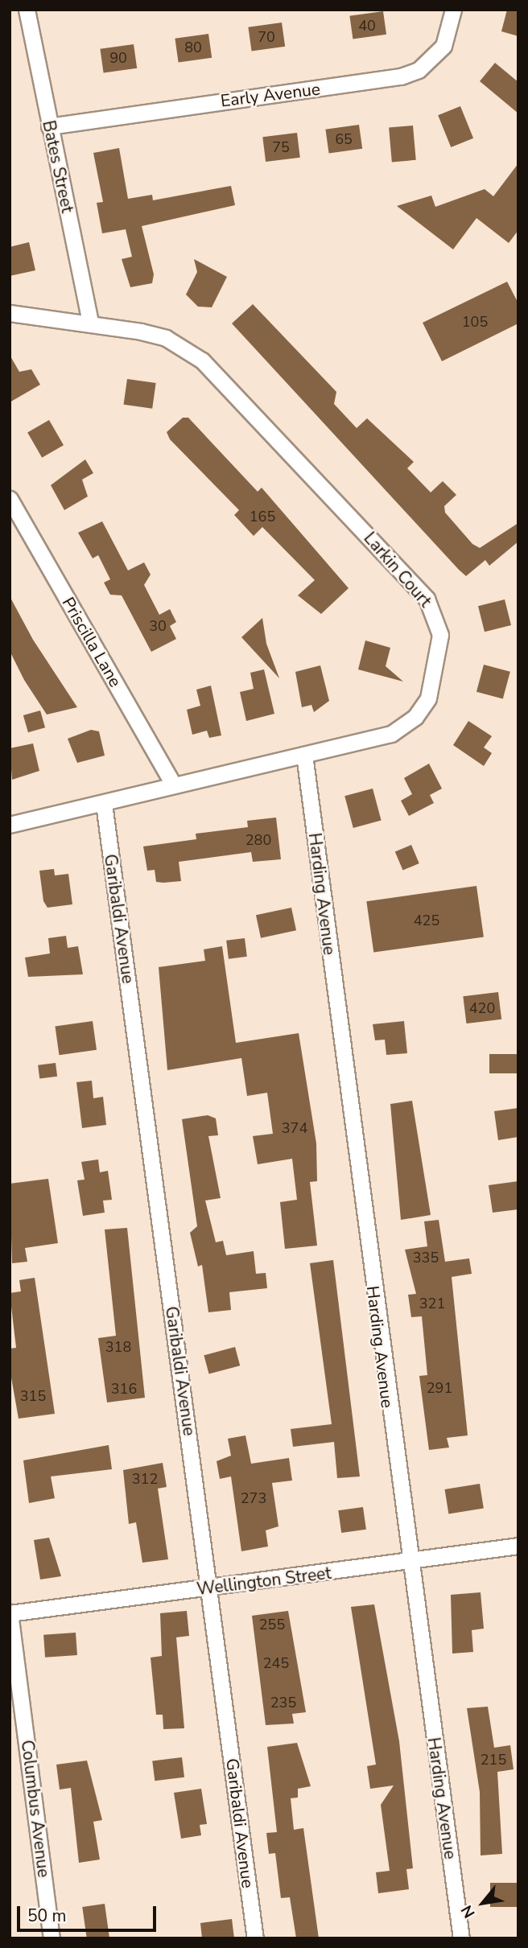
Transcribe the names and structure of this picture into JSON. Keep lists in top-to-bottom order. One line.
{"streets":{"street":["Early Avenue","Bates Street","Larkin Court","Priscilla Lane","Harding Avenue","Garibaldi Avenue","Wellington Street","Columbus Avenue"]},"crossings":[["Early Avenue","Bates Street"],["Bates Street","Larkin Court"],["Larkin Court","Priscilla Lane"],["Larkin Court","Harding Avenue"],["Larkin Court","Garibaldi Avenue"],["Harding Avenue","Wellington Street"],["Garibaldi Avenue","Wellington Street"],["Wellington Street","Columbus Avenue"]],"house_numbers":["40","70","80","90","65","75","105","165","30","280","425","420","374","335","321","318","291","316","315","312","273","255","245","235","215"],"scale_bar":"50 m","north":"bottom left"}
